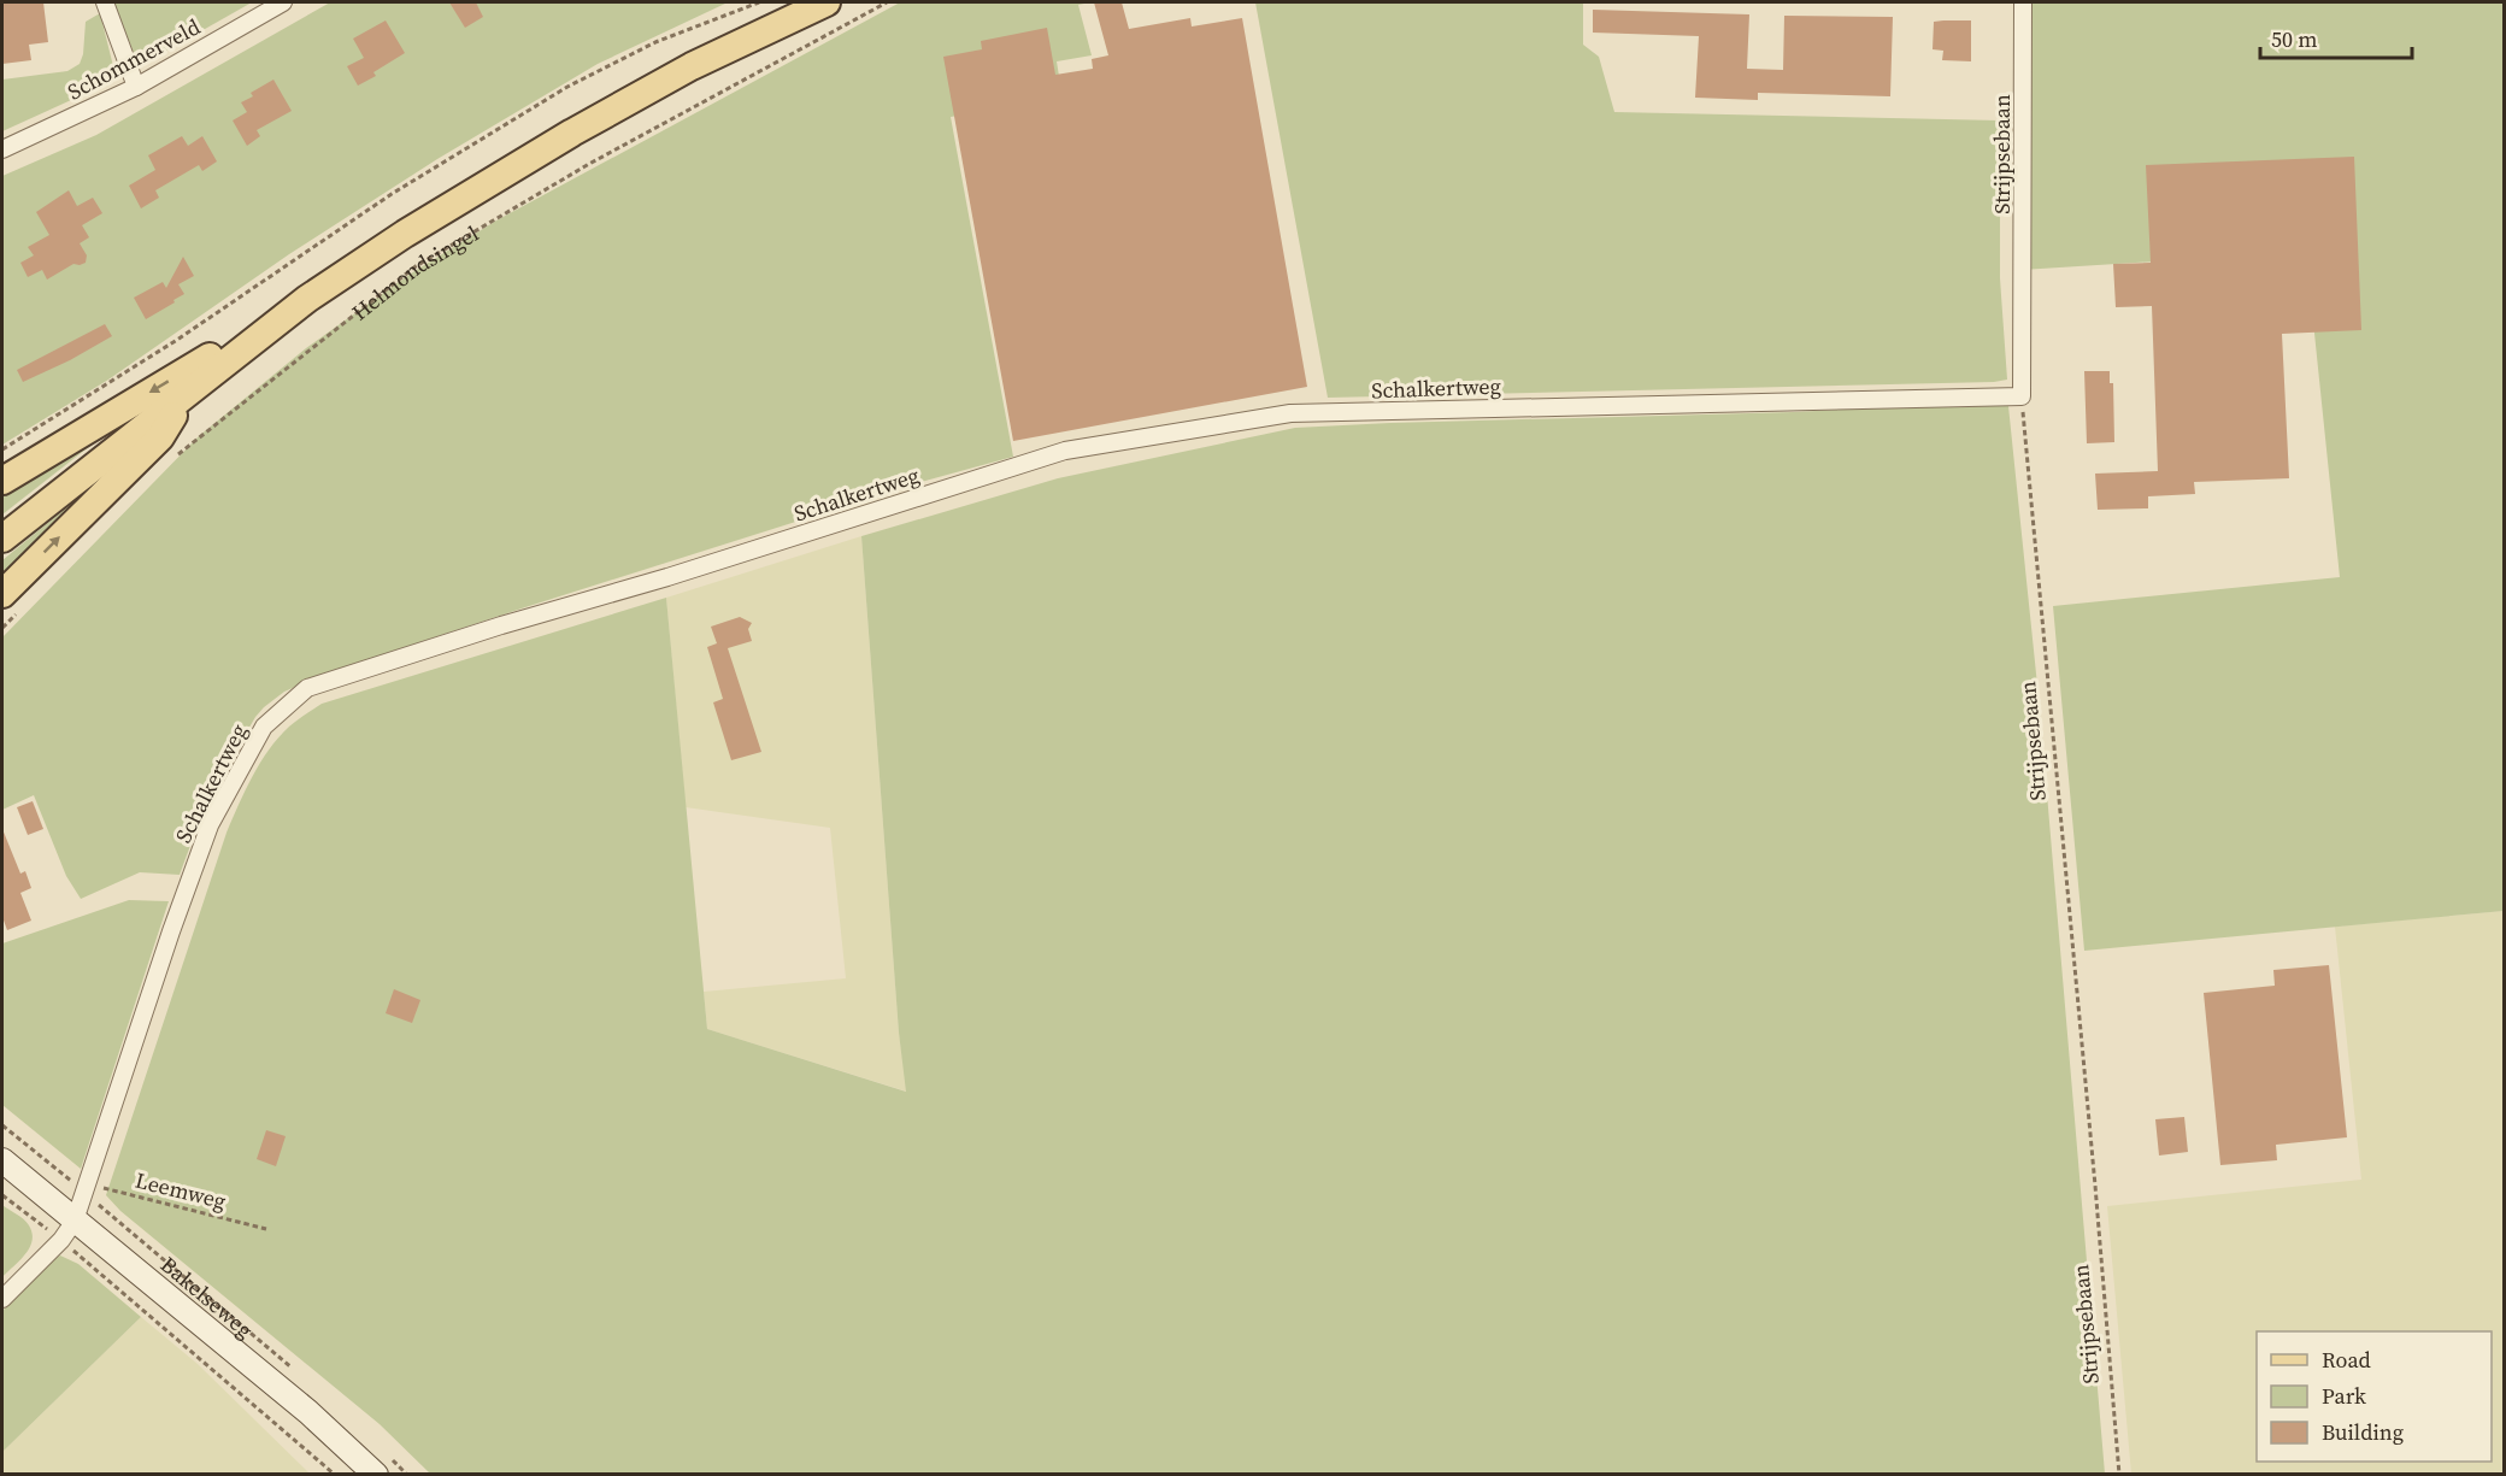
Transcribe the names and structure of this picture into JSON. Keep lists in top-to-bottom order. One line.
{"streets":{"main road":["Helmondsingel","Bakelseweg"],"street":["Schommerveld","Strijpsebaan","Schalkertweg"],"path":["Leemweg"]},"crossings":[["Strijpsebaan","Schalkertweg"],["Schalkertweg","Leemweg"],["Schalkertweg","Bakelseweg"],["Leemweg","Bakelseweg"]],"legend":["Road","Park","Building"],"scale_bar":"50 m"}
